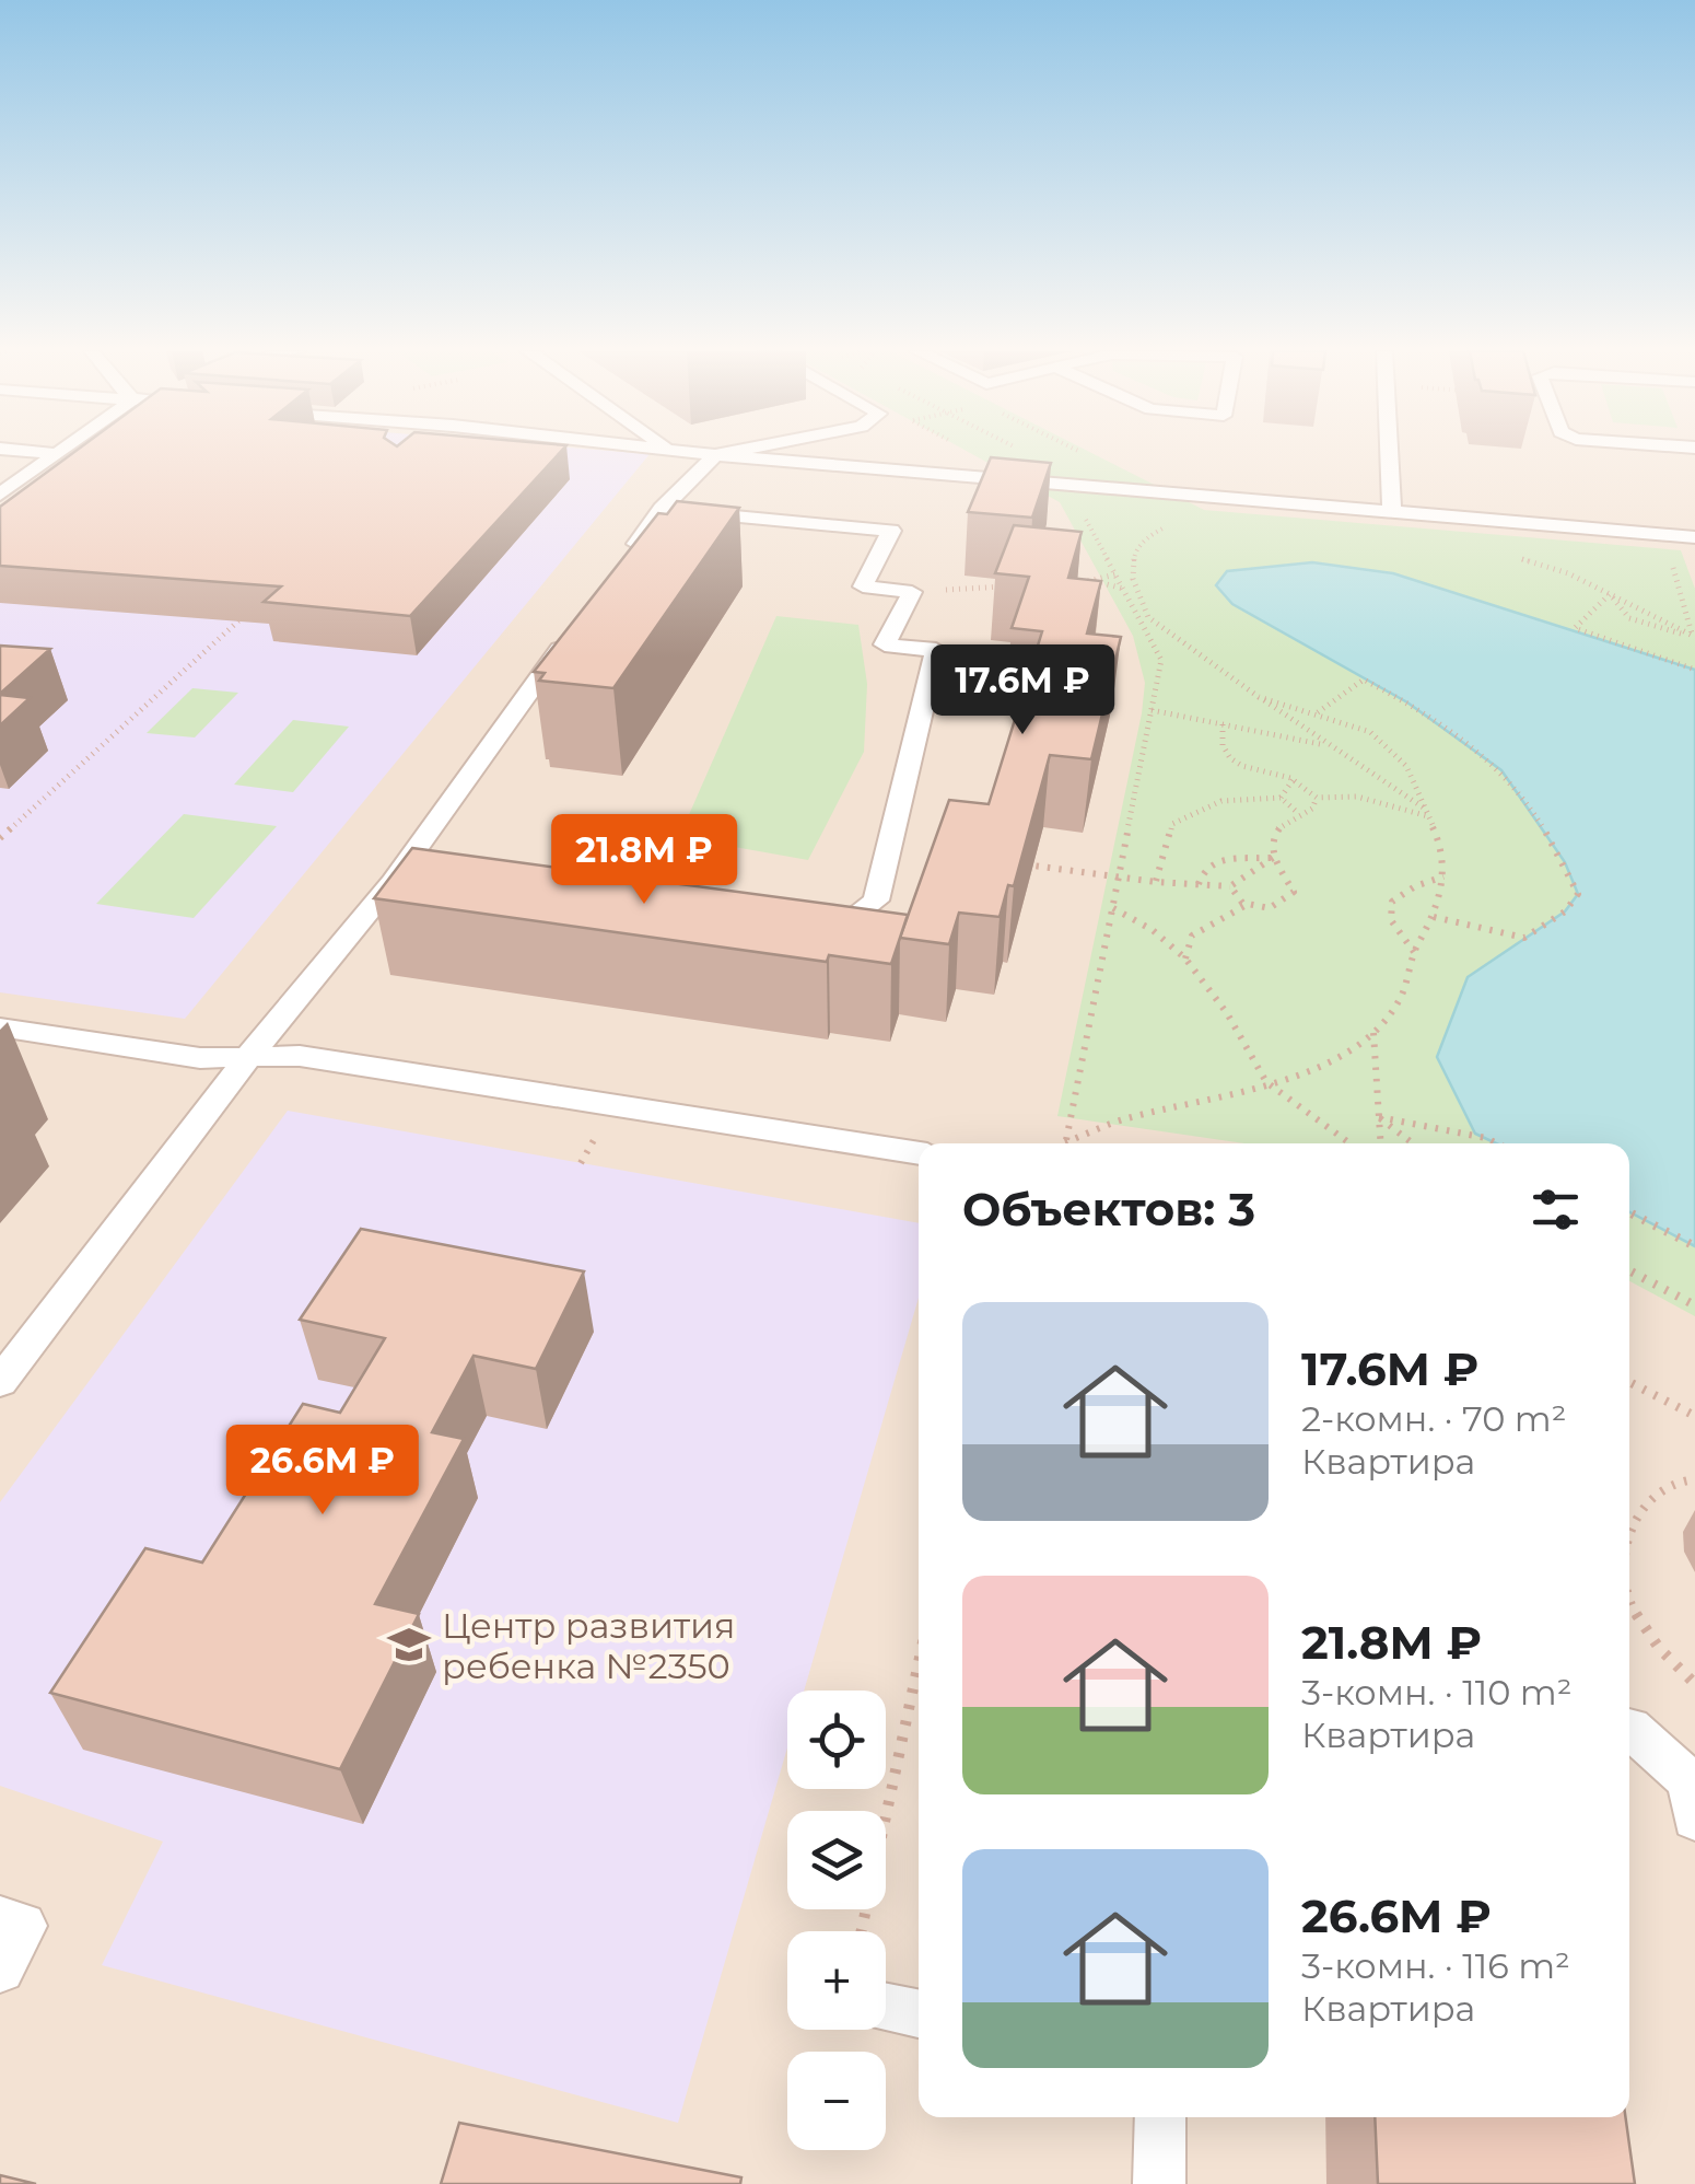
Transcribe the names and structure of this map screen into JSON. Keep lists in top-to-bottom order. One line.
{"places":{"school or university":["Центр развития ребенка №2350"]},"page":{"price":["17.6M ₽","21.8M ₽","26.6M ₽"],"heading":"Объектов: 3","list":[{"name":"17.6M ₽","note":"2-комн. · 70 m² · Квартира"},{"name":"21.8M ₽","note":"3-комн. · 110 m² · Квартира"},{"name":"26.6M ₽","note":"3-комн. · 116 m² · Квартира"}],"map_buttons":["+","−"]}}
